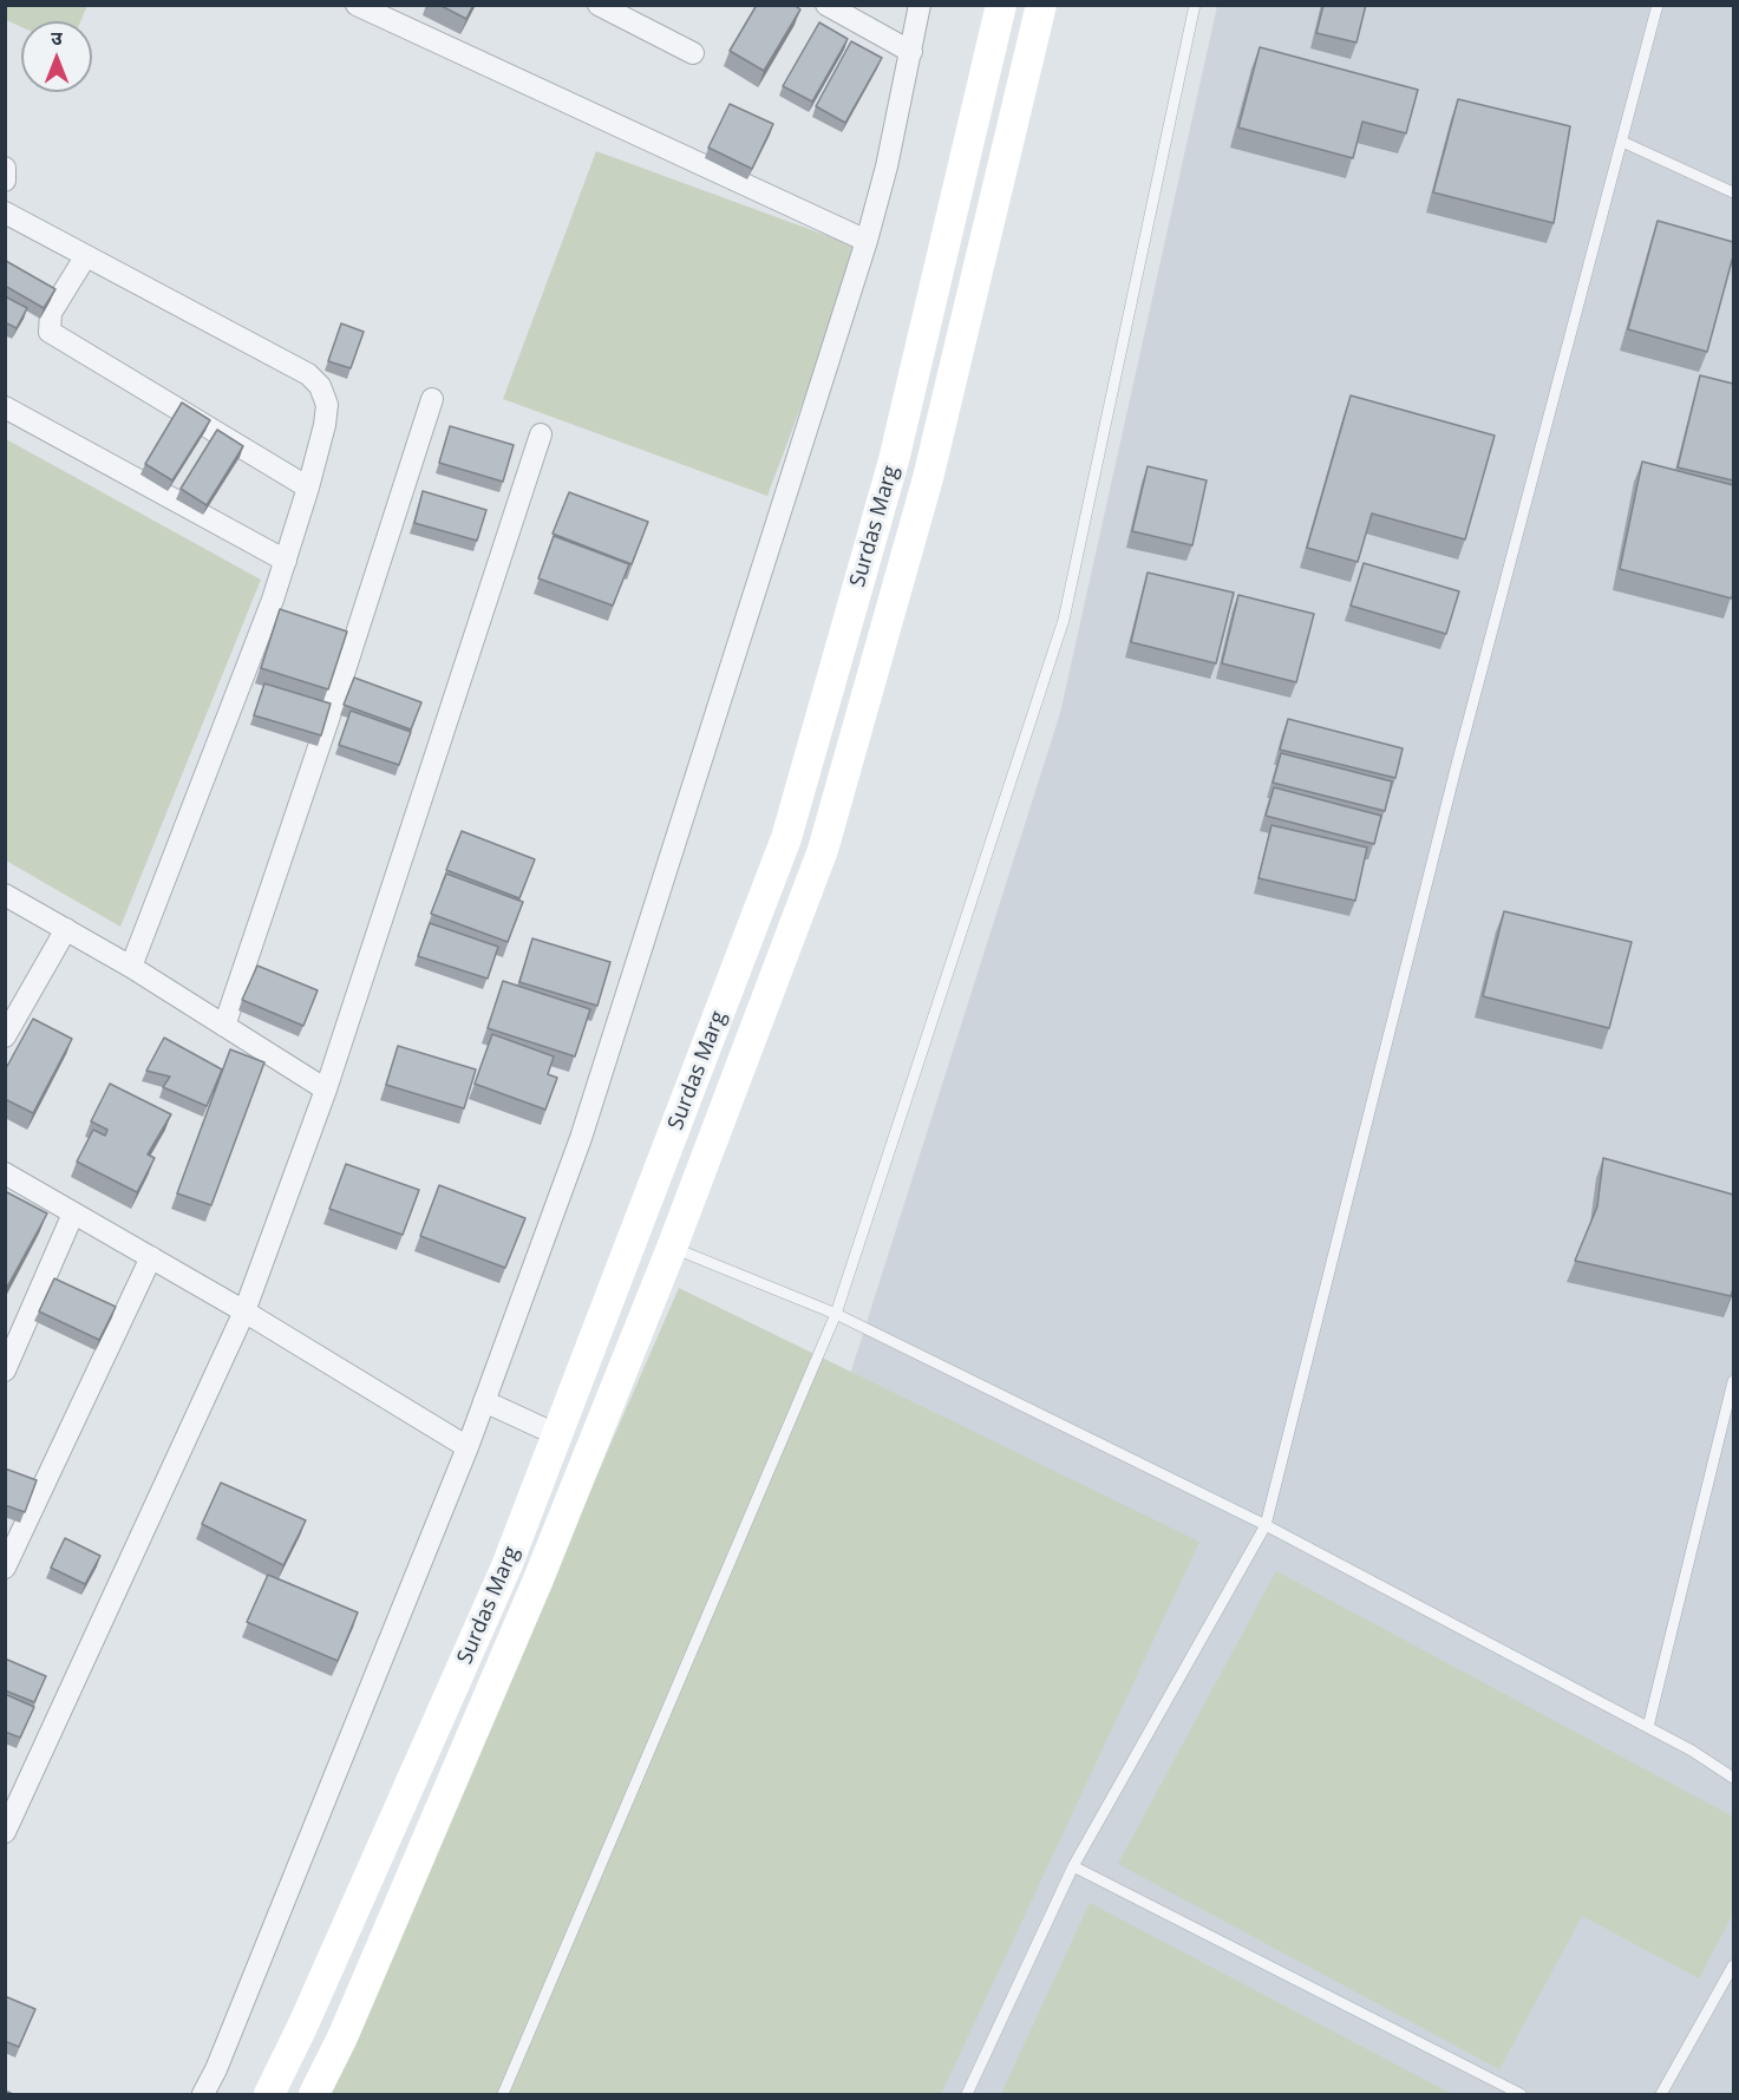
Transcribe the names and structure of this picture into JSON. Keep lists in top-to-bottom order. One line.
{"streets":{"main road":["Surdas Marg"]},"north":"top"}
